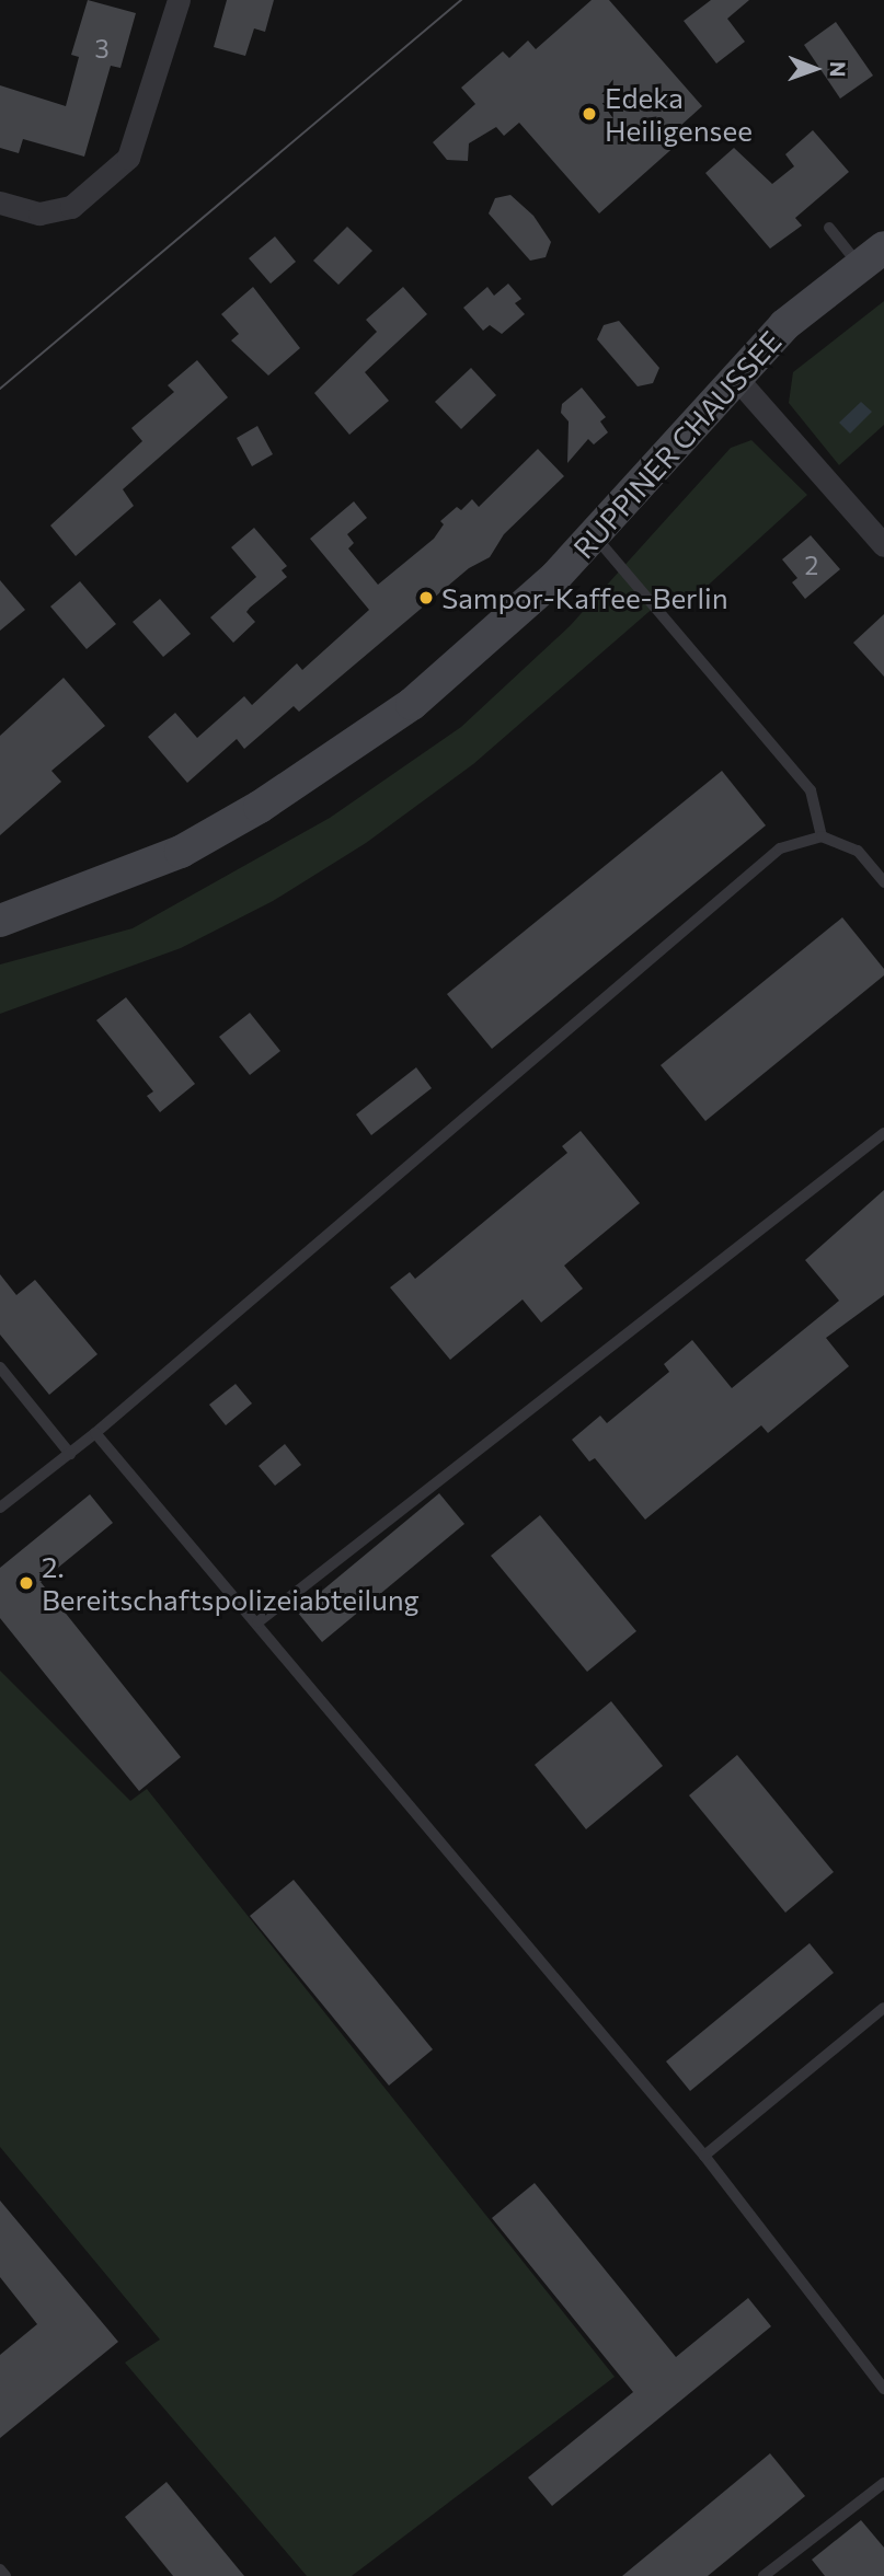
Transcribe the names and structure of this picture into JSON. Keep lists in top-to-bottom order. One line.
{"streets":{"main road":["RUPPINER CHAUSSEE"]},"places":["Edeka Heiligensee","Sampor-Kaffee-Berlin","2. Bereitschaftspolizeiabteilung"],"house_numbers":["3","2"],"north":"right"}
